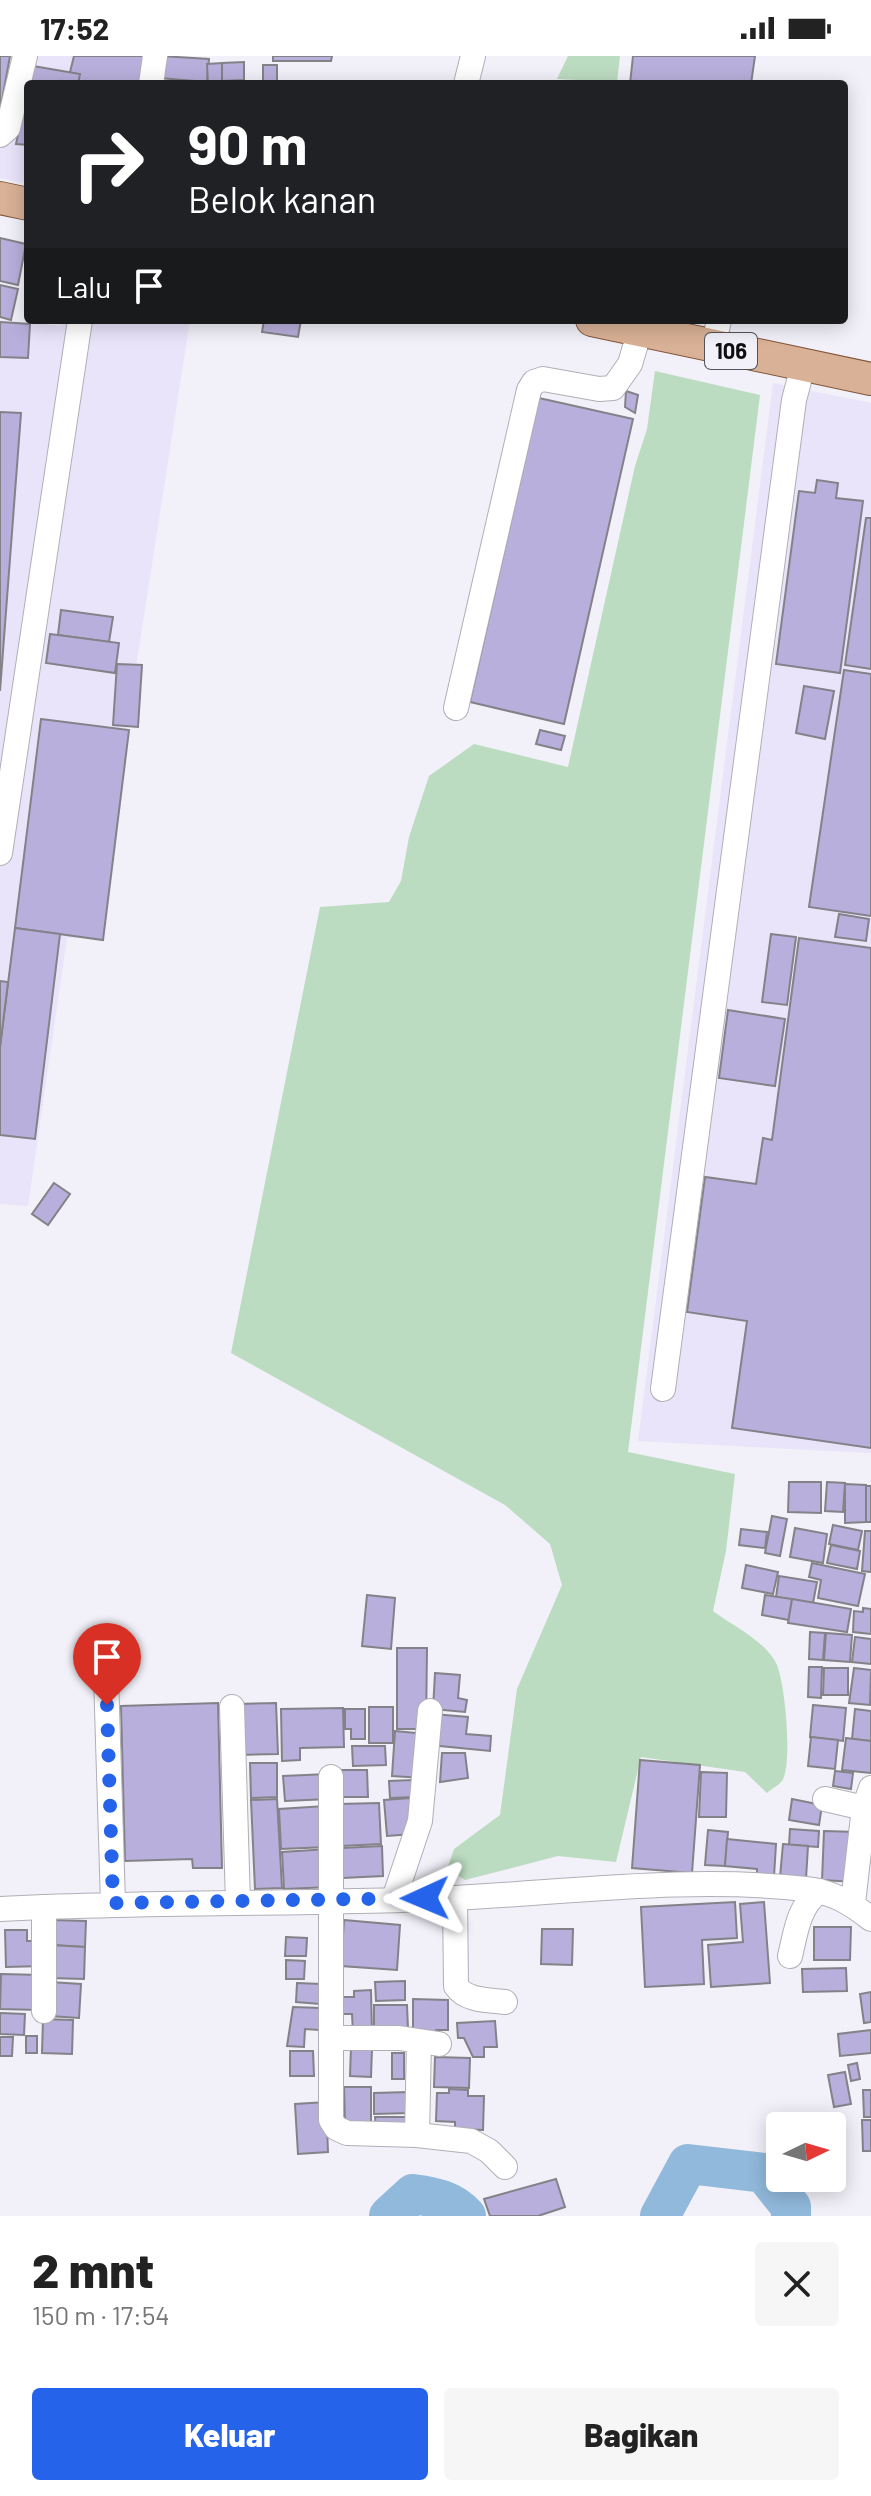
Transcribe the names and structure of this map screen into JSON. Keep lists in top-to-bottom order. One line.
{"streets":{"main road":["106"]},"north":"right","page":{"status":"17:52","turn":["90 m","Belok kanan"],"then":"Lalu","heading":["2 mnt","150 m · 17:54"],"buttons":["Keluar","Bagikan"]}}
